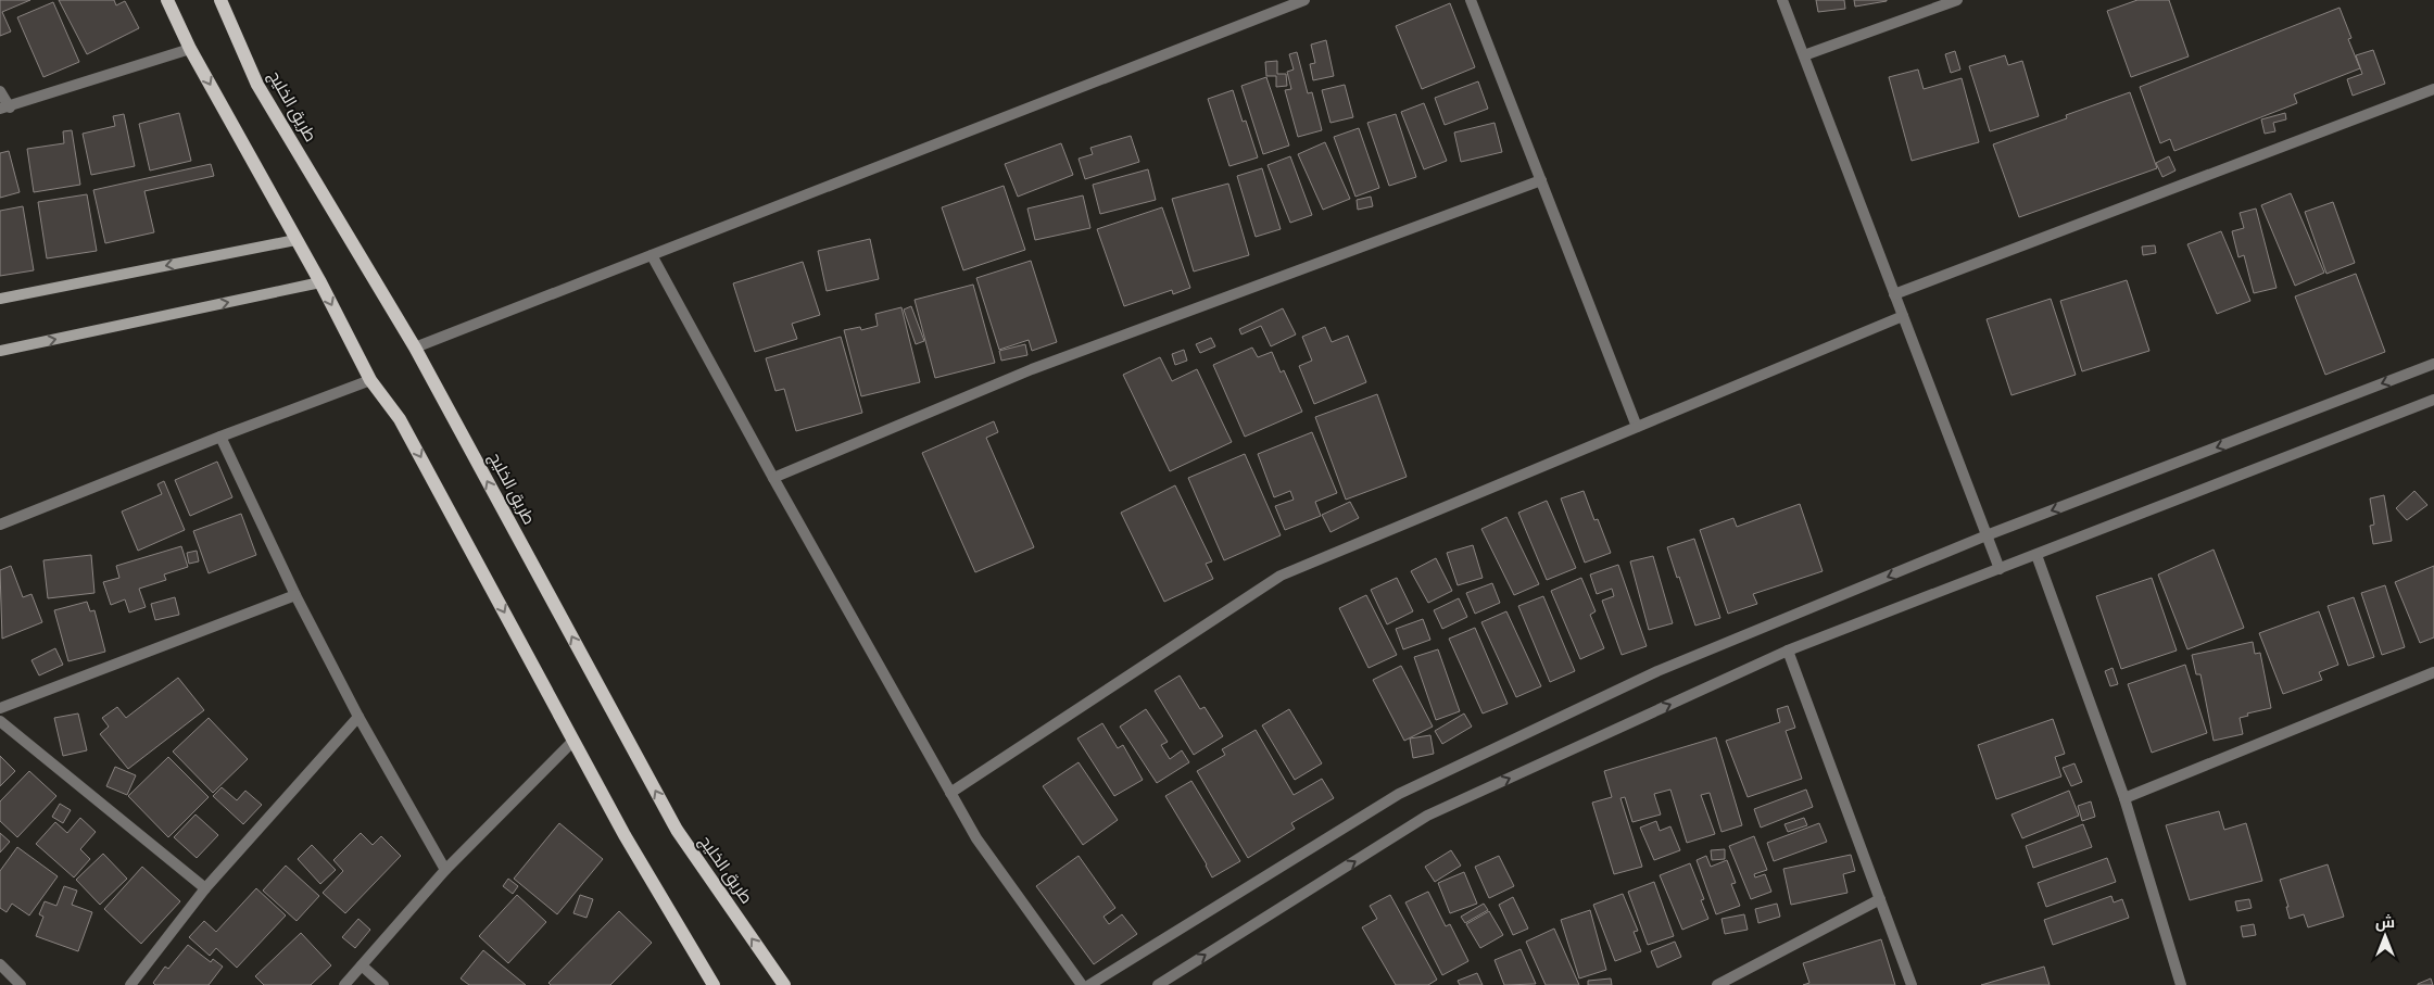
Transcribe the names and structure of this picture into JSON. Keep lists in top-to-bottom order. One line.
{"streets":{"main road":["طريق الخليج"]},"north":"top"}
